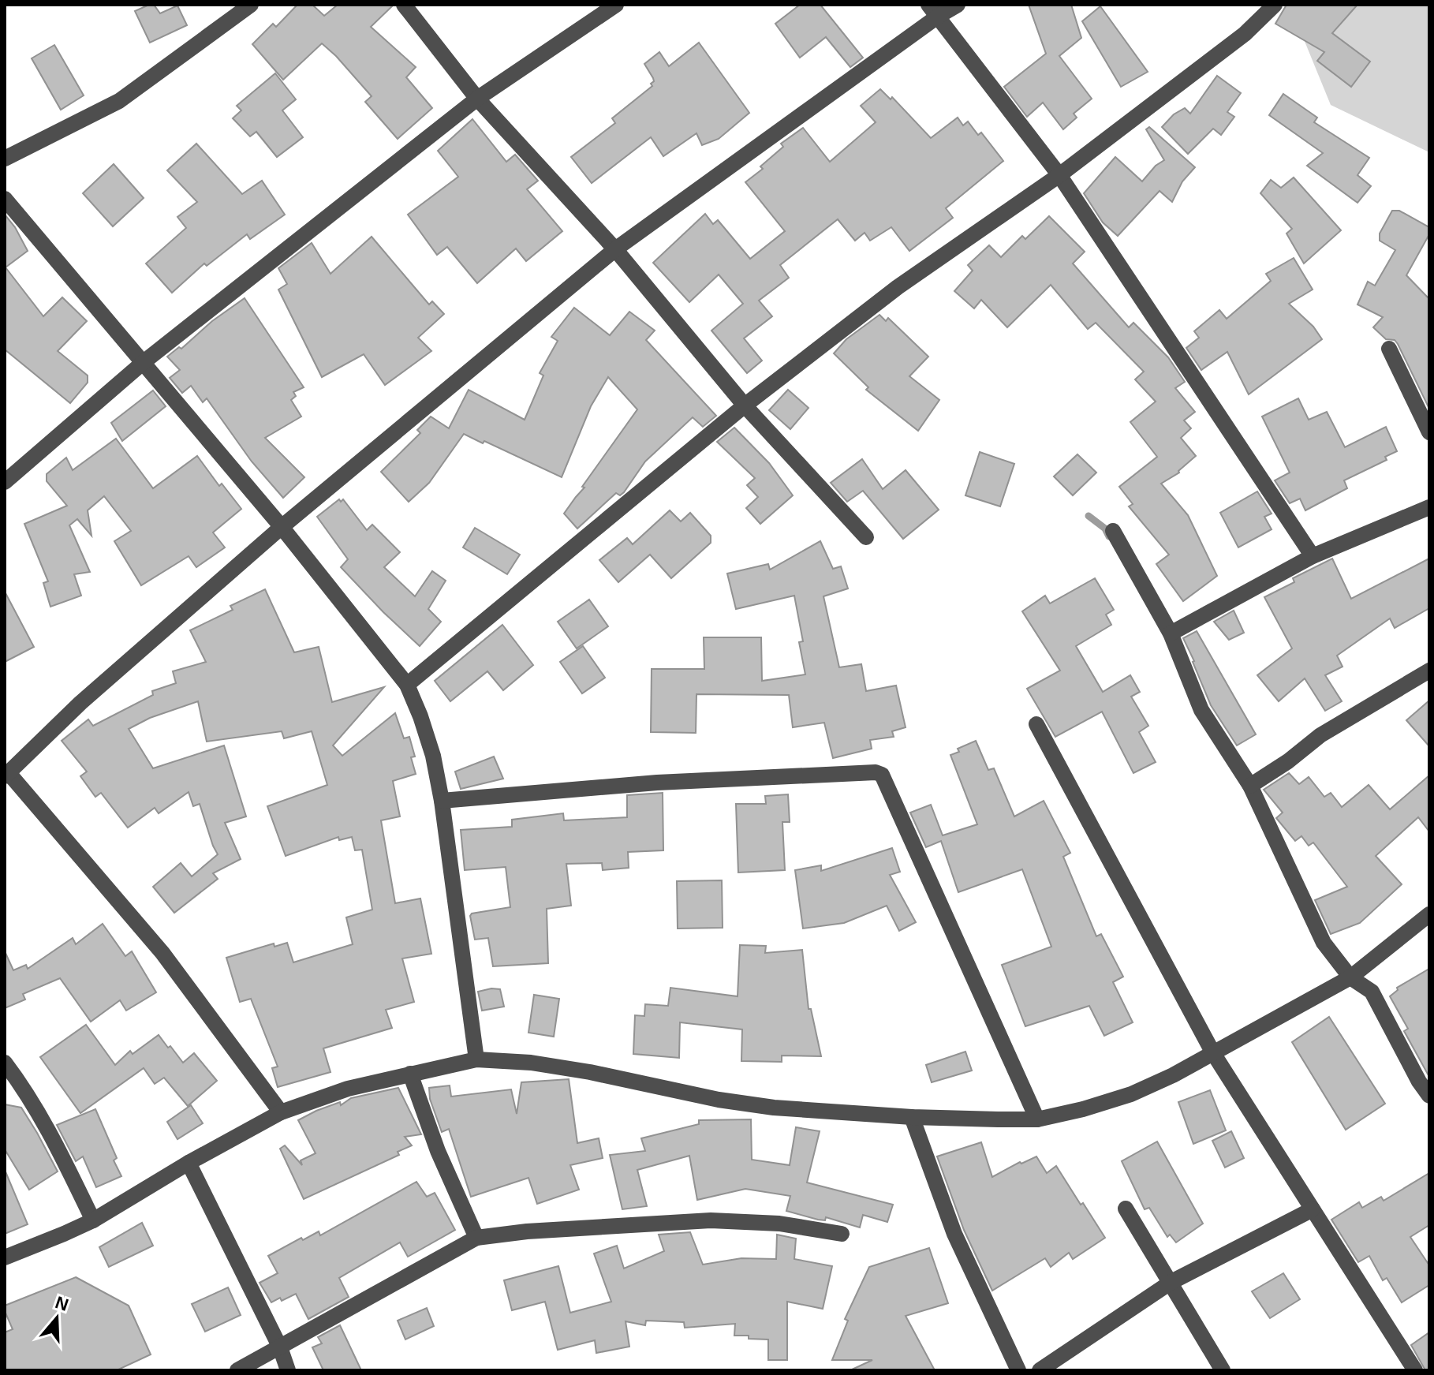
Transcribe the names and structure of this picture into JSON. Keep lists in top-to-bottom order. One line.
{"north":"top"}
